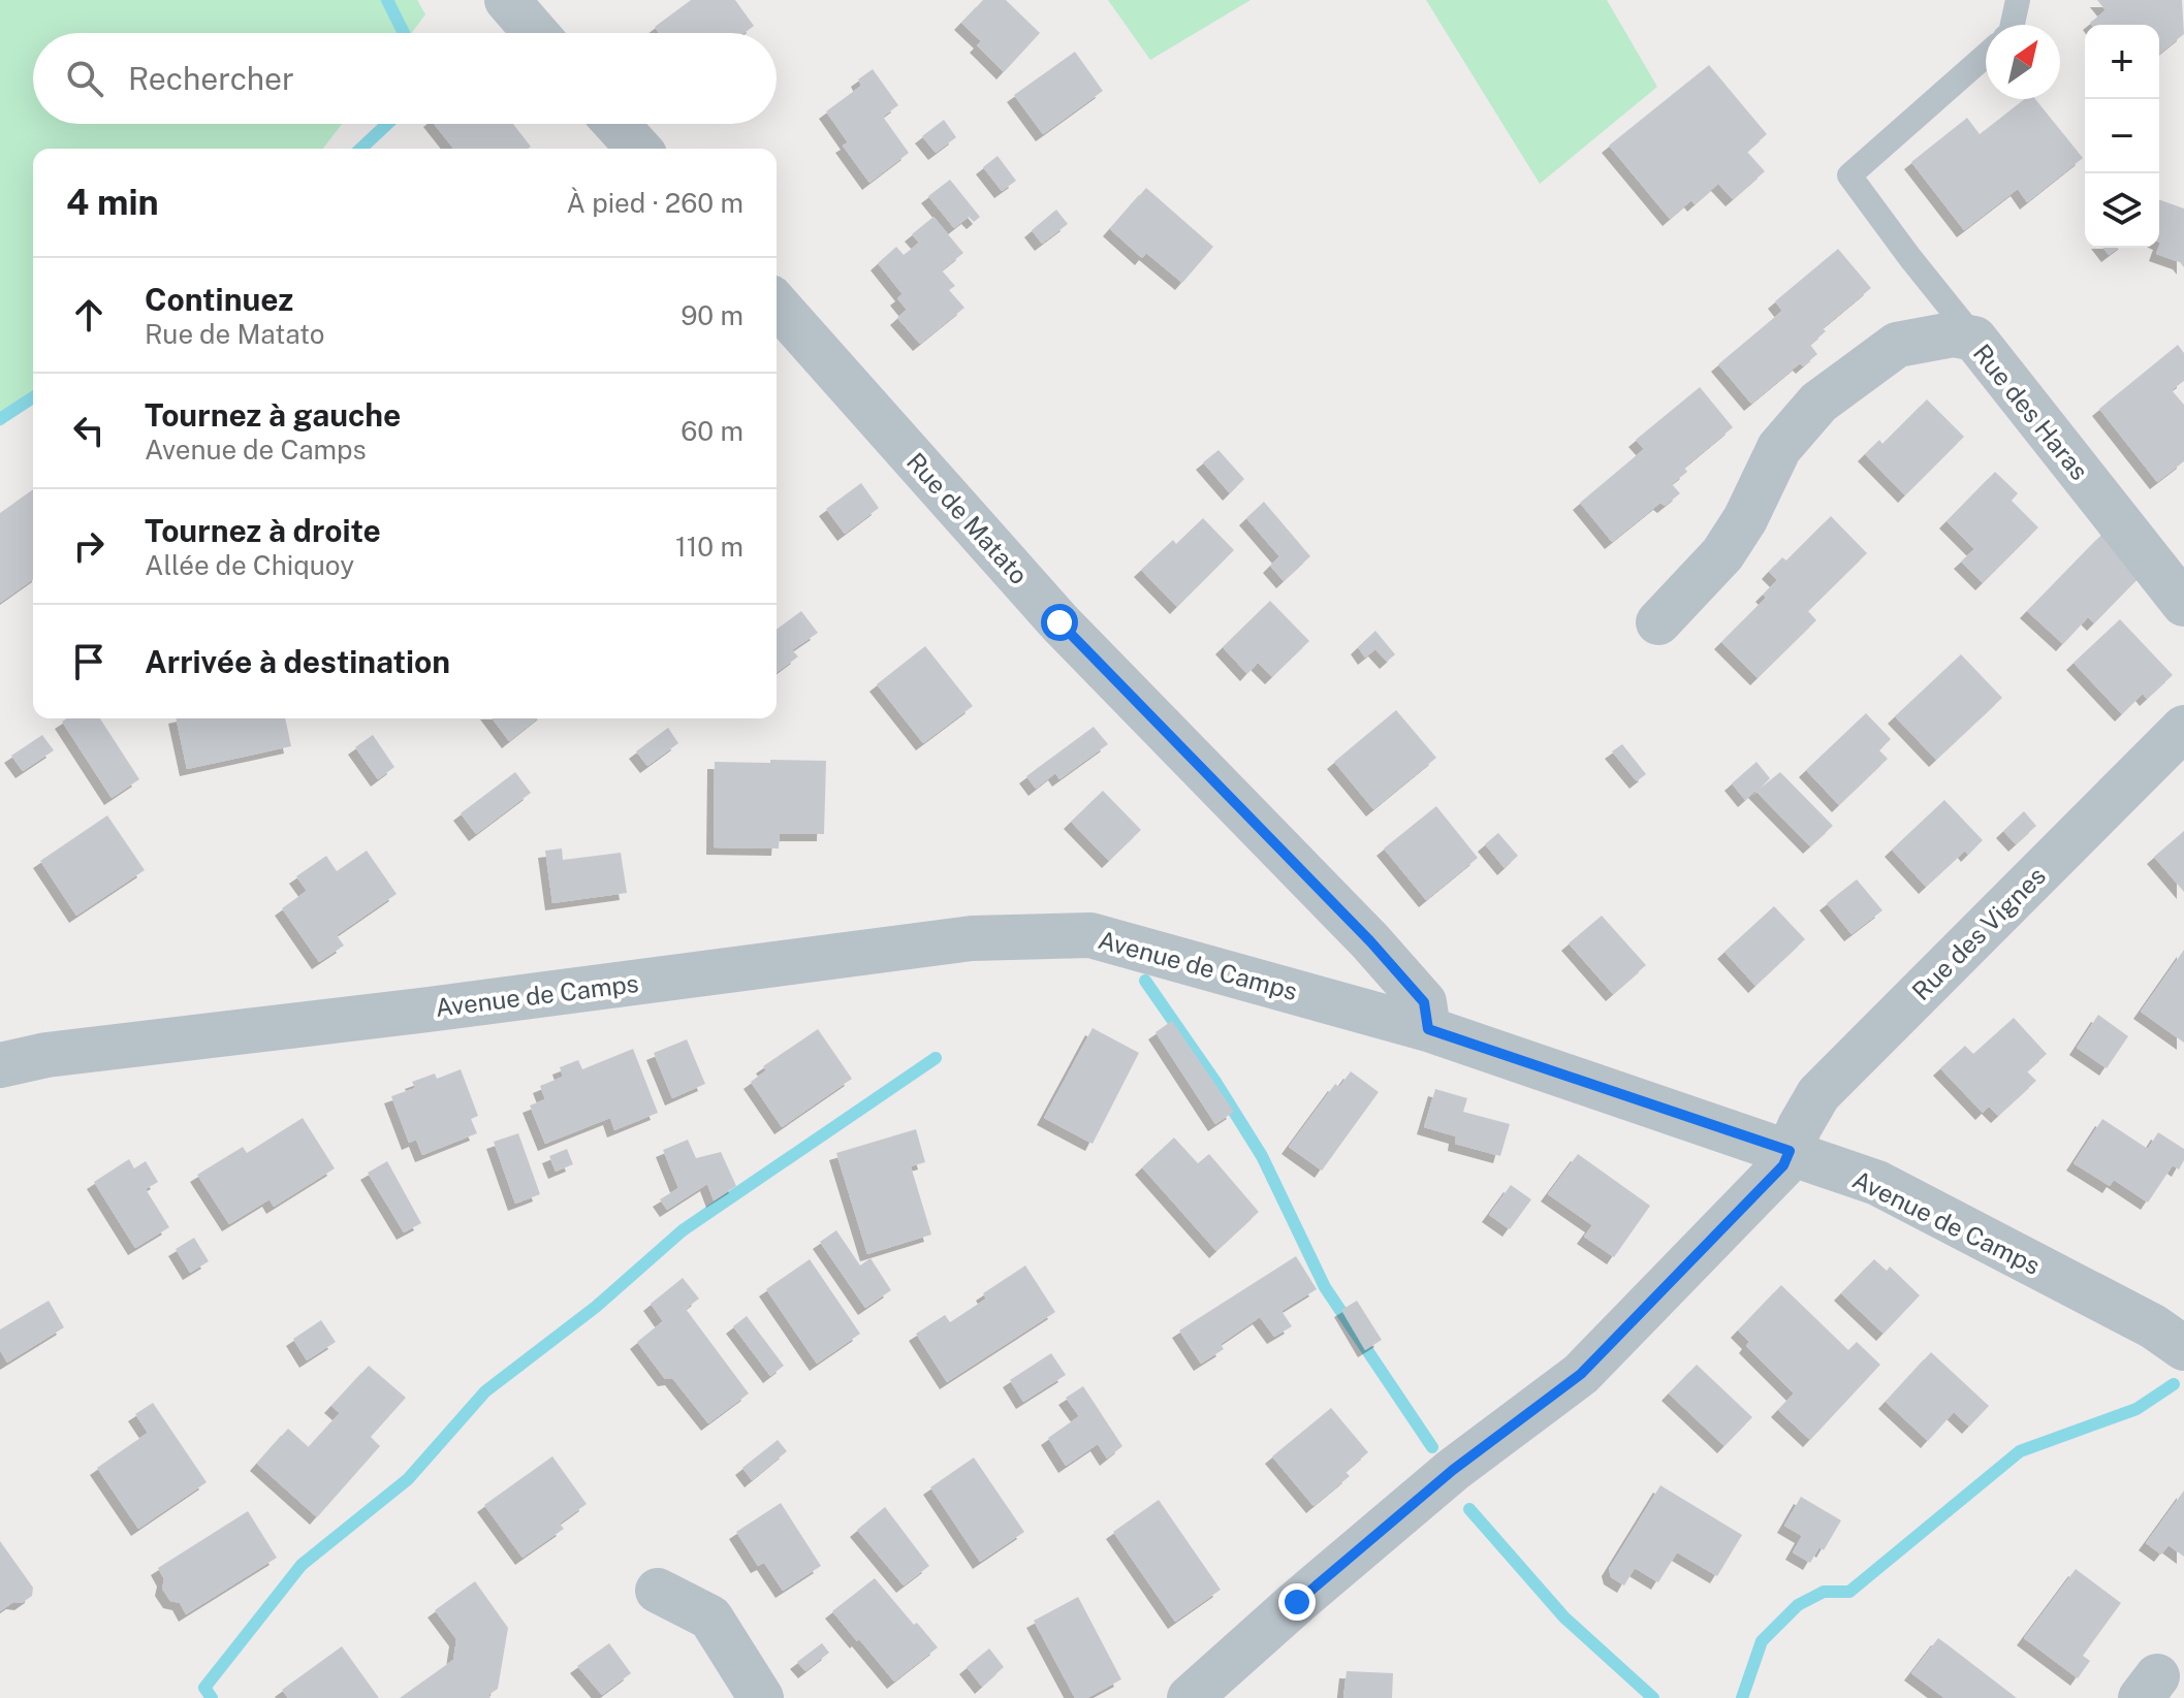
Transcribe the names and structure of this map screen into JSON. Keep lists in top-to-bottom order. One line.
{"streets":{"street":["Rue des Haras","Rue de Matato","Rue des Vignes","Avenue de Camps"]},"crossings":[["Rue de Matato","Avenue de Camps"],["Rue des Vignes","Avenue de Camps"]],"north":"top right","page":{"map_buttons":["+","−"],"search":"Rechercher","heading":["4 min","À pied · 260 m"],"list":[["Continuez","Rue de Matato","90 m"],["Tournez à gauche","Avenue de Camps","60 m"],["Tournez à droite","Allée de Chiquoy","110 m"],"Arrivée à destination"]}}
